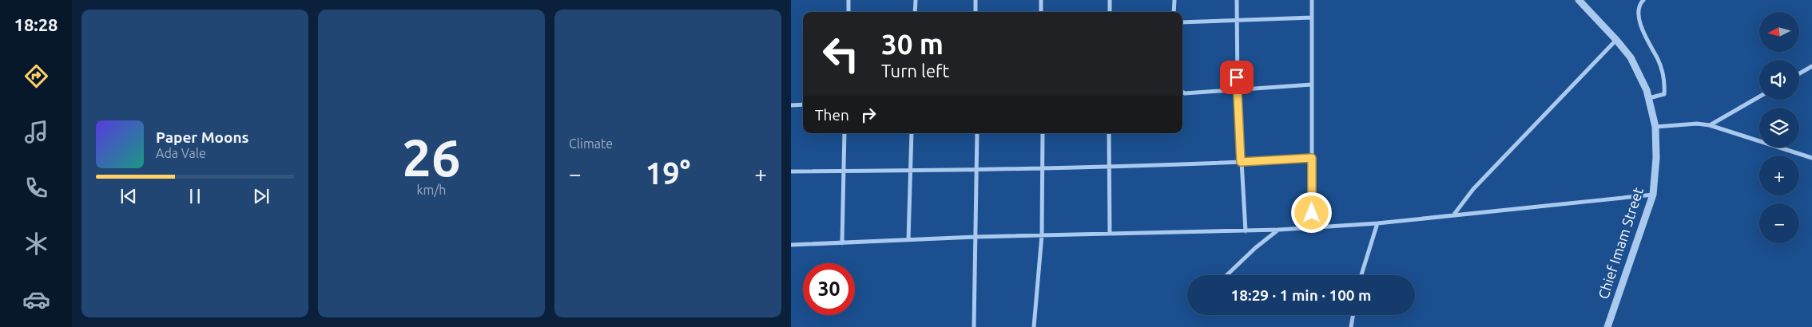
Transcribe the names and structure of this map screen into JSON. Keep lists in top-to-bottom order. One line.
{"streets":{"street":["Chief Imam Street"]},"north":"left","page":{"tabs":"18:28","tile":[["26","km/h"],"Climate"],"map_buttons":["+","−"],"turn":["30 m","Turn left"],"then":"Then","song":["Paper Moons","Ada Vale"],"heat":["−","19°","+"],"limit":"30","trip":"18:29 · 1 min · 100 m"}}
